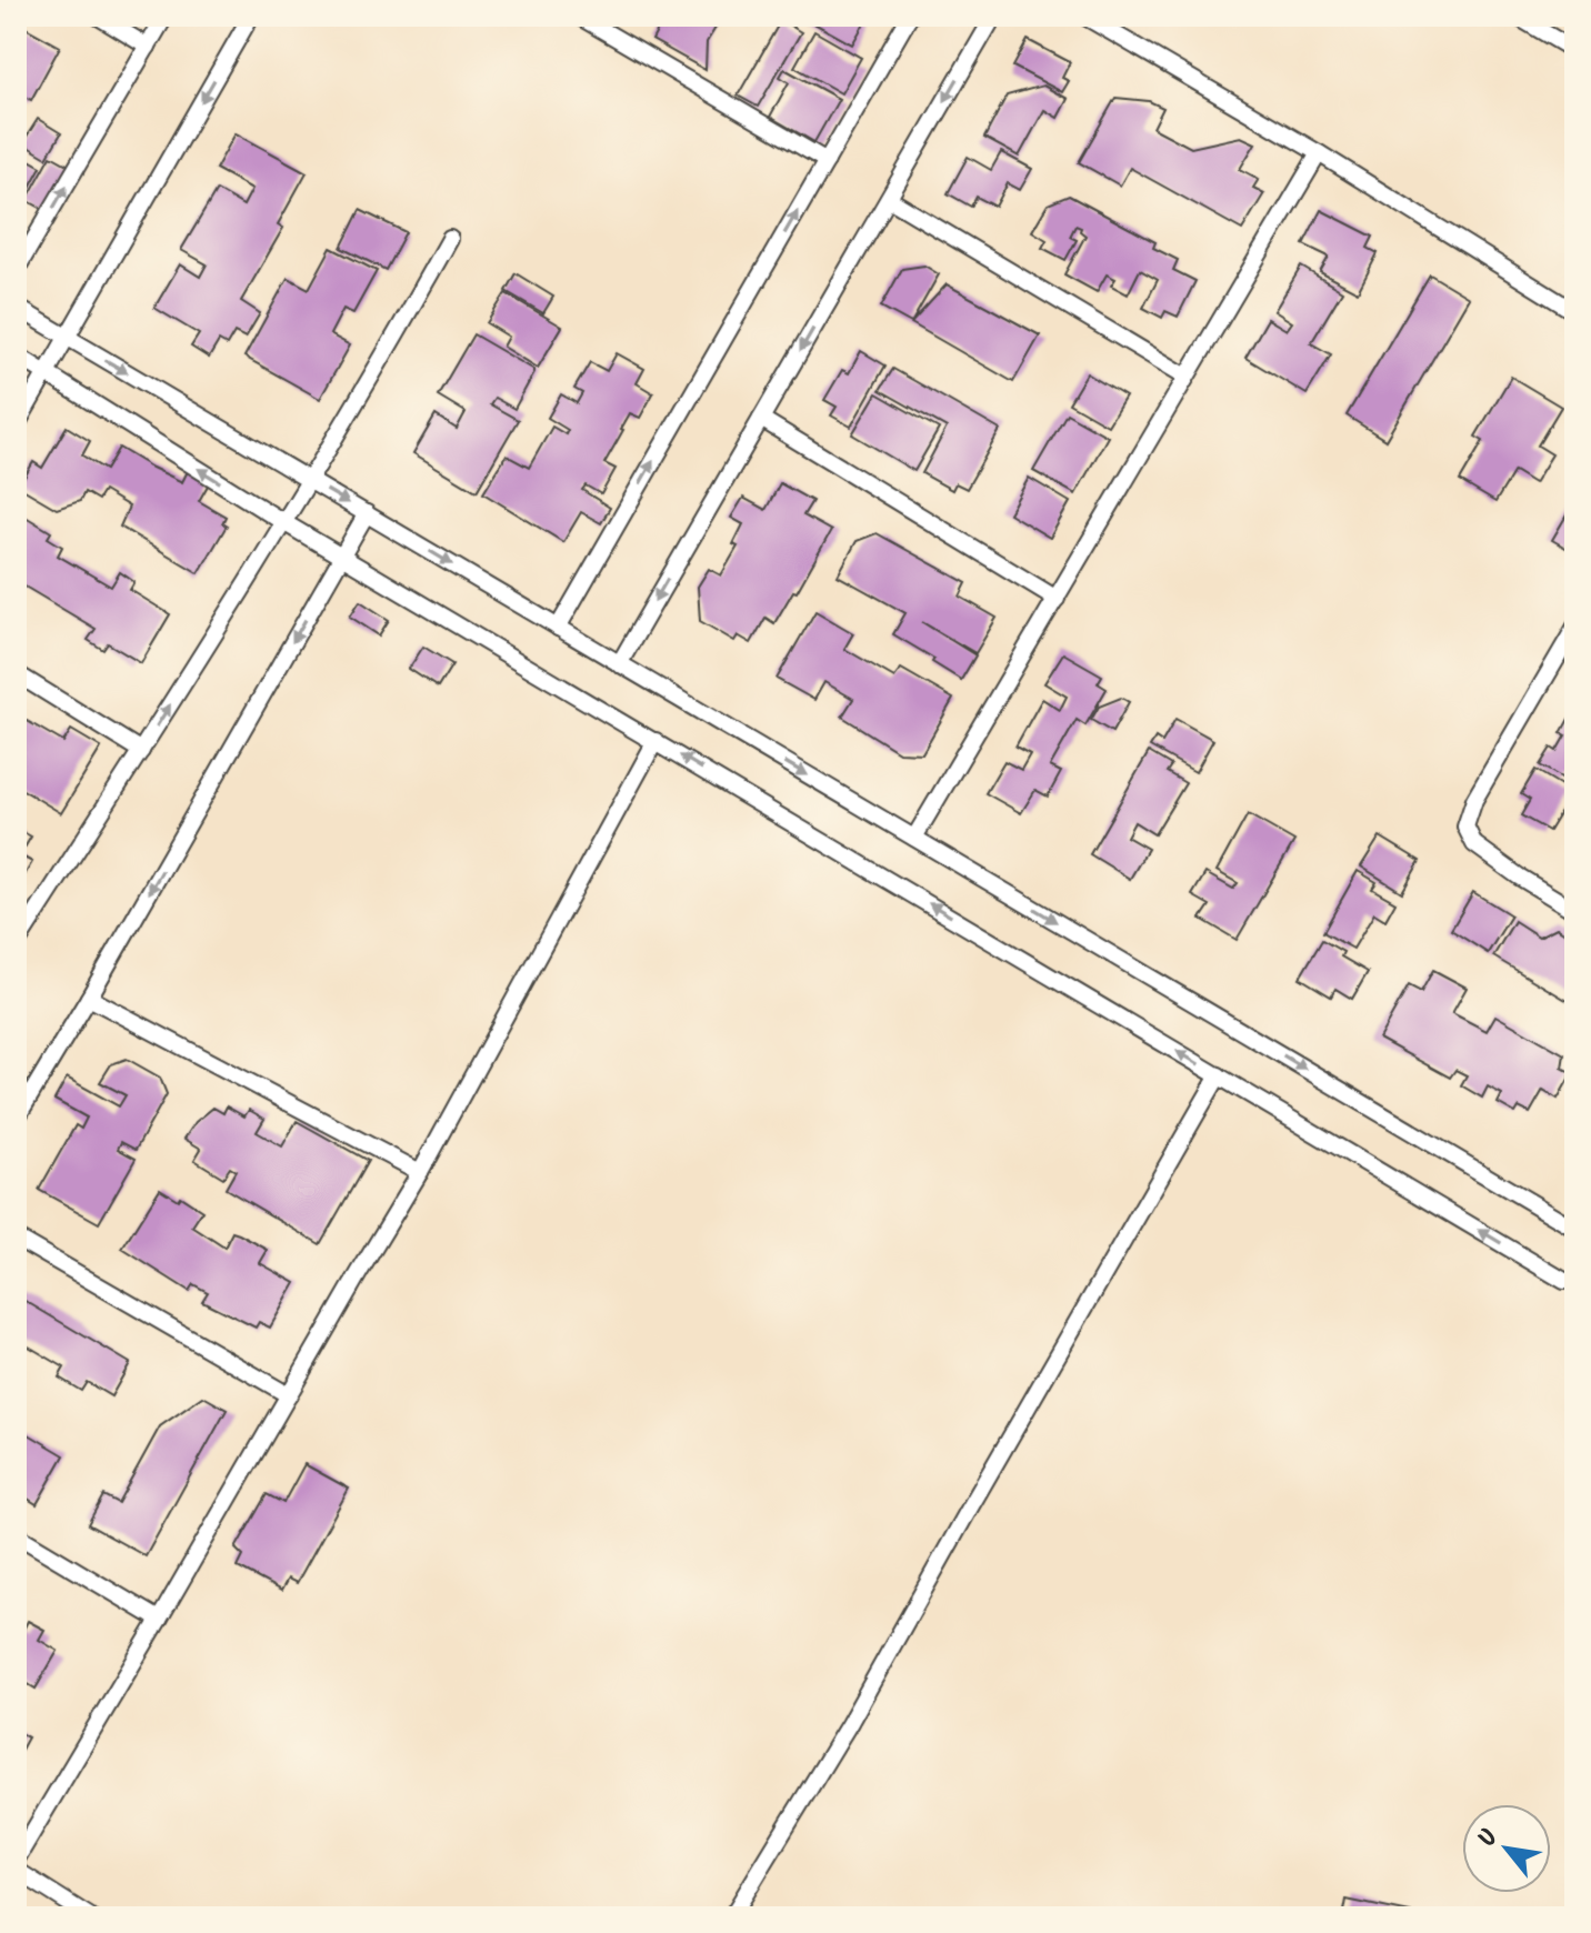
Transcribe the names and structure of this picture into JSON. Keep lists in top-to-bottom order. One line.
{"north":"top left"}
